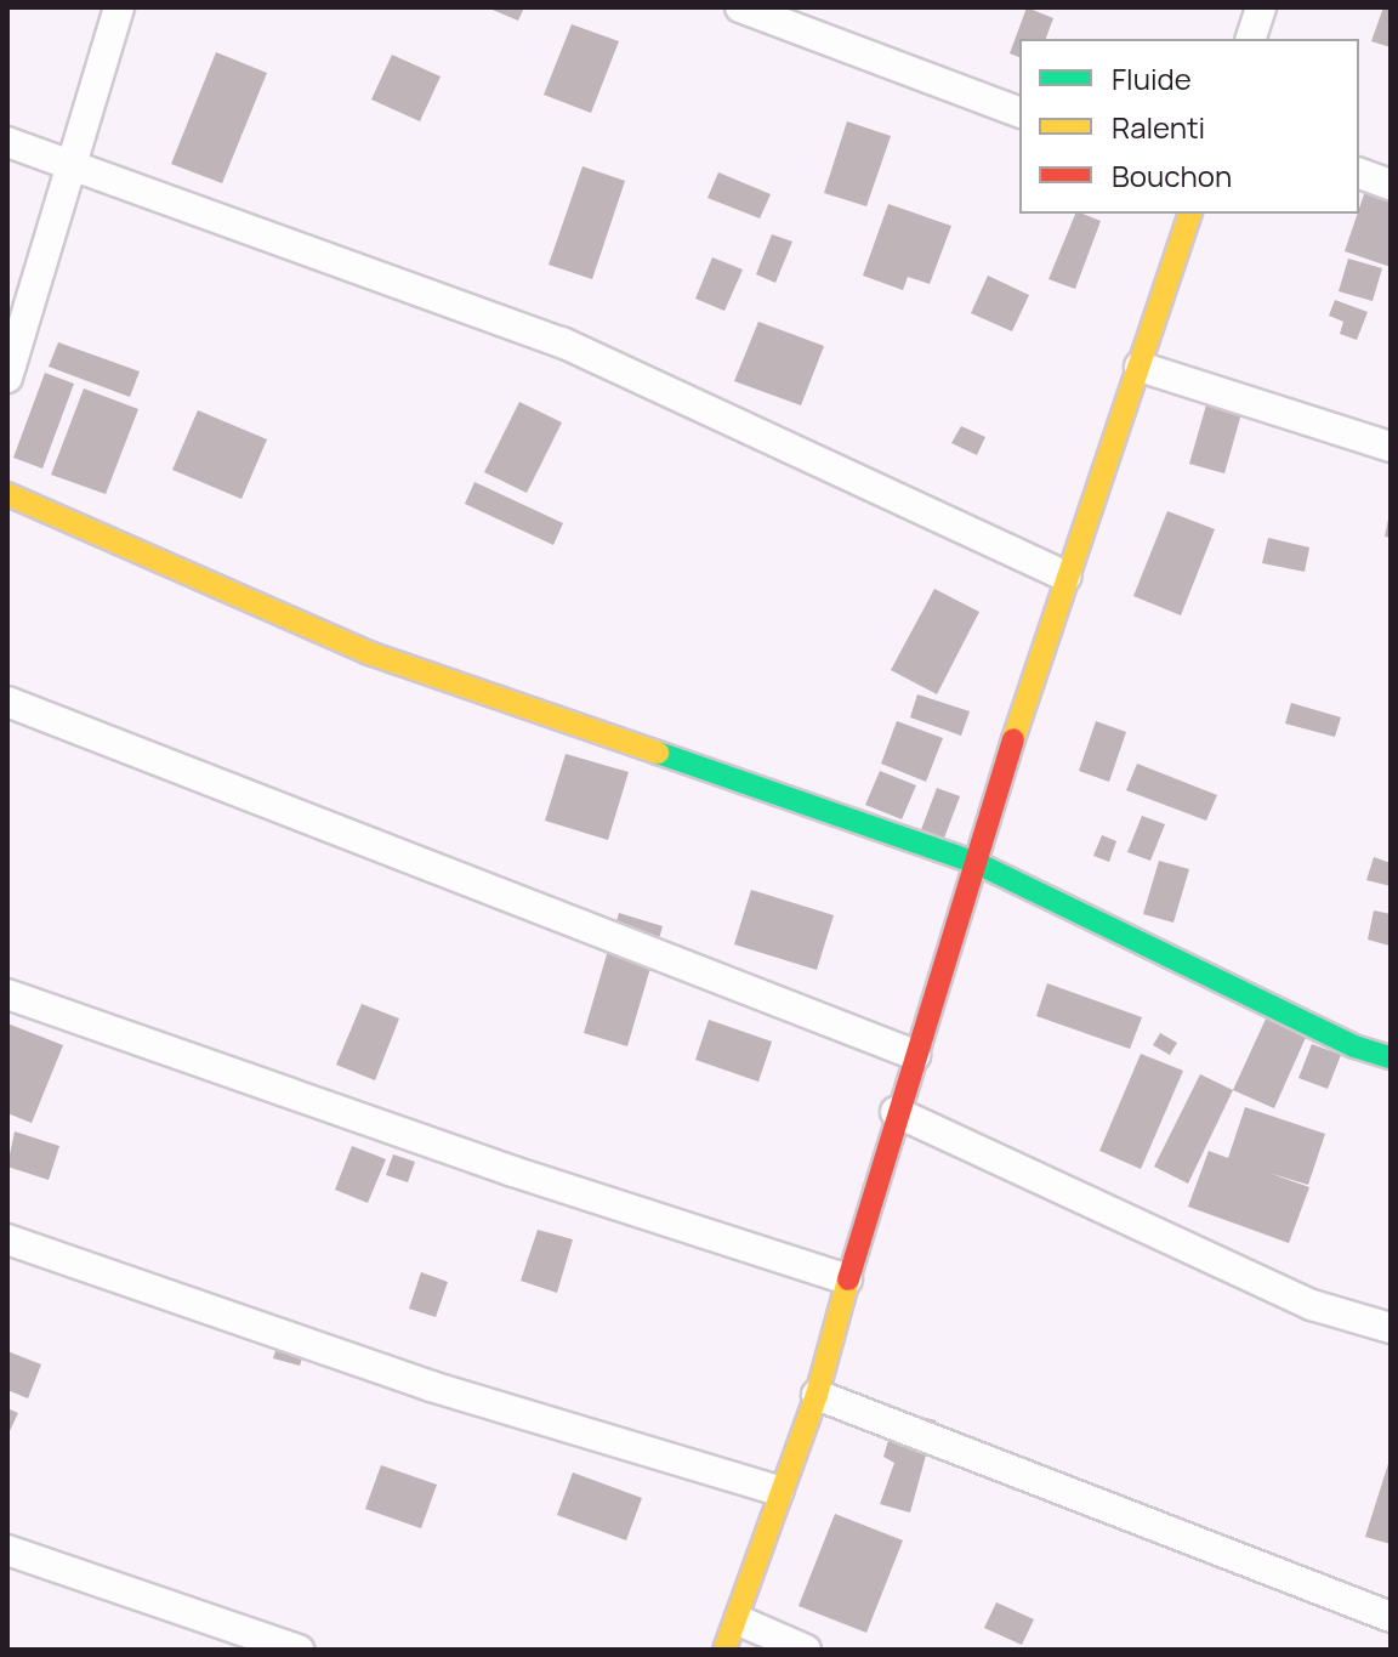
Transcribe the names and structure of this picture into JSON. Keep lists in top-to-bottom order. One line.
{"legend":["Fluide","Ralenti","Bouchon"]}
